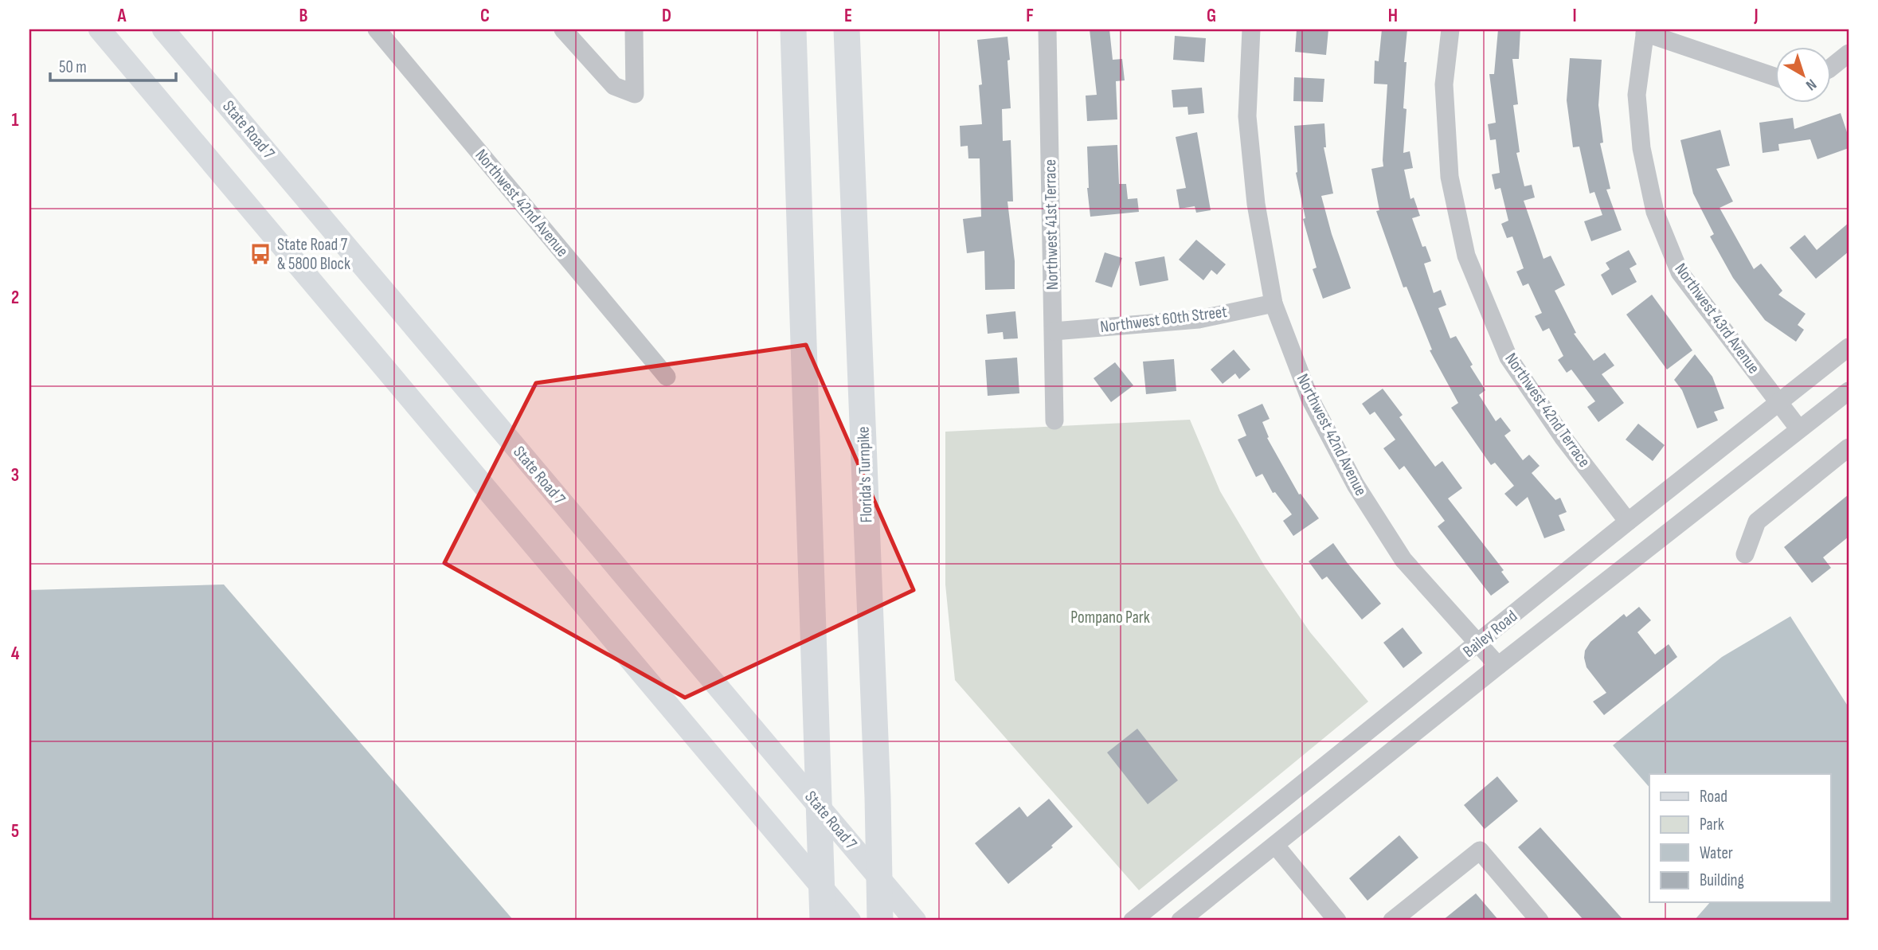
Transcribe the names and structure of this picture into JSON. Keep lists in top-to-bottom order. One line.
{"streets":{"highway":["Florida's Turnpike"],"main road":["State Road 7"],"street":["Northwest 42nd Avenue","Northwest 41st Terrace","Northwest 43rd Avenue","Northwest 60th Street","Northwest 42nd Terrace","Bailey Road"]},"crossings":[["Northwest 42nd Avenue","Northwest 60th Street"],["Northwest 42nd Avenue","Bailey Road"],["Northwest 41st Terrace","Northwest 60th Street"],["Northwest 43rd Avenue","Bailey Road"],["Northwest 42nd Terrace","Bailey Road"]],"parks":["Pompano Park"],"places":{"bus stop":["State Road 7 & 5800 Block"]},"legend":["Road","Park","Water","Building"],"scale_bar":"50 m","north":"bottom right","grid":{"columns":["A","B","C","D","E","F","G","H","I","J"],"rows":["1","2","3","4","5"]}}
